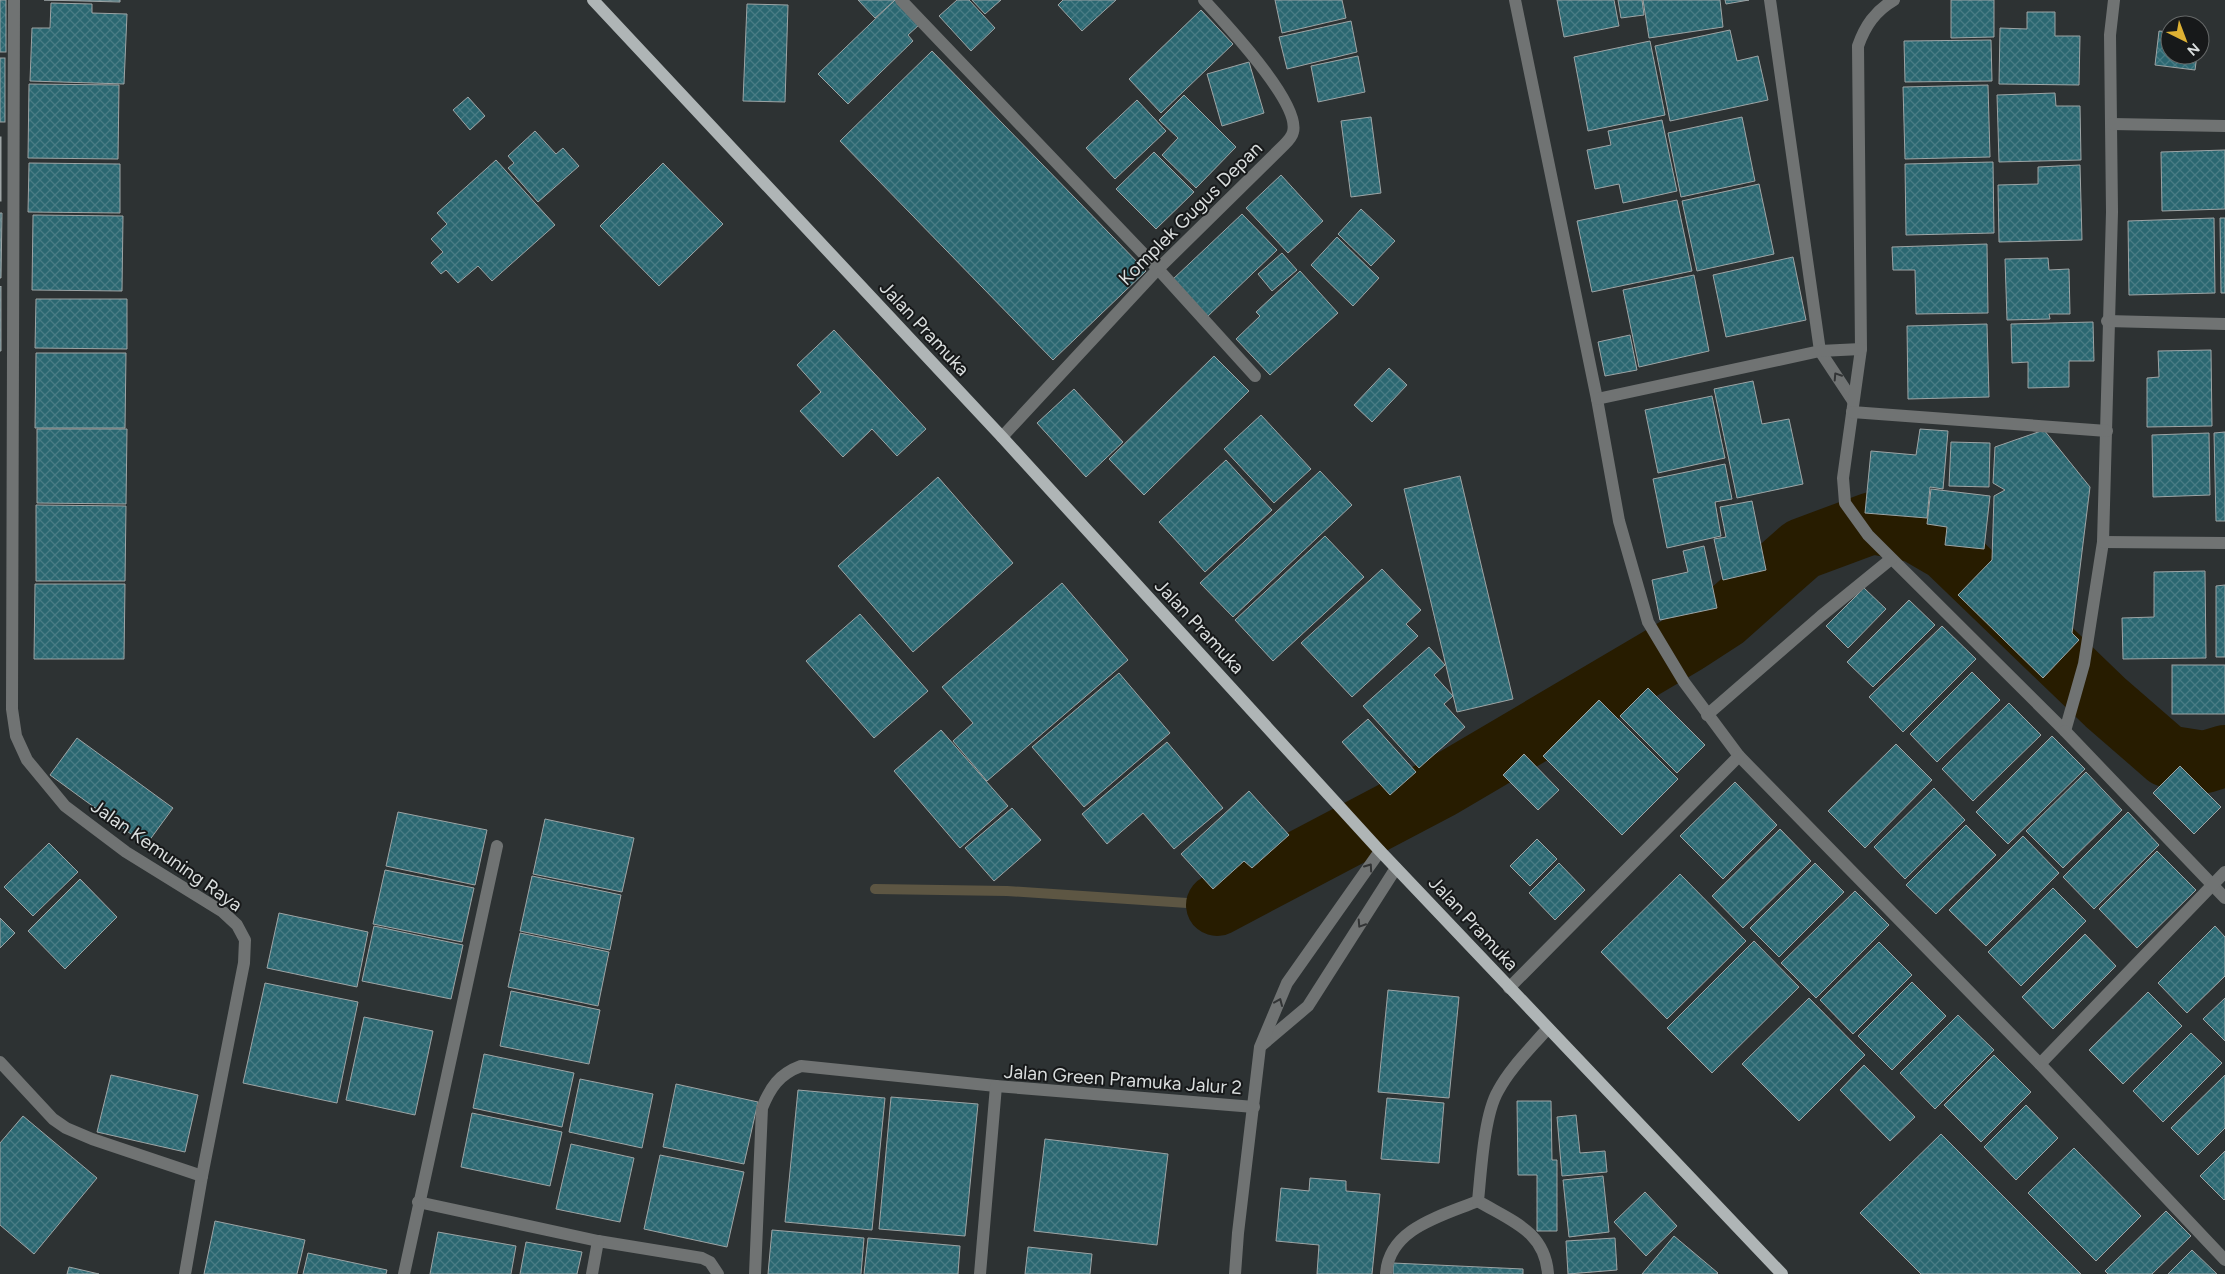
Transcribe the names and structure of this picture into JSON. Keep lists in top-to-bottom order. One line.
{"streets":{"main road":["Jalan Pramuka"],"street":["Komplek Gugus Depan","Jalan Kemuning Raya","Jalan Green Pramuka Jalur 2"]},"crossings":[["Komplek Gugus Depan","Jalan Pramuka"]],"north":"bottom right"}
